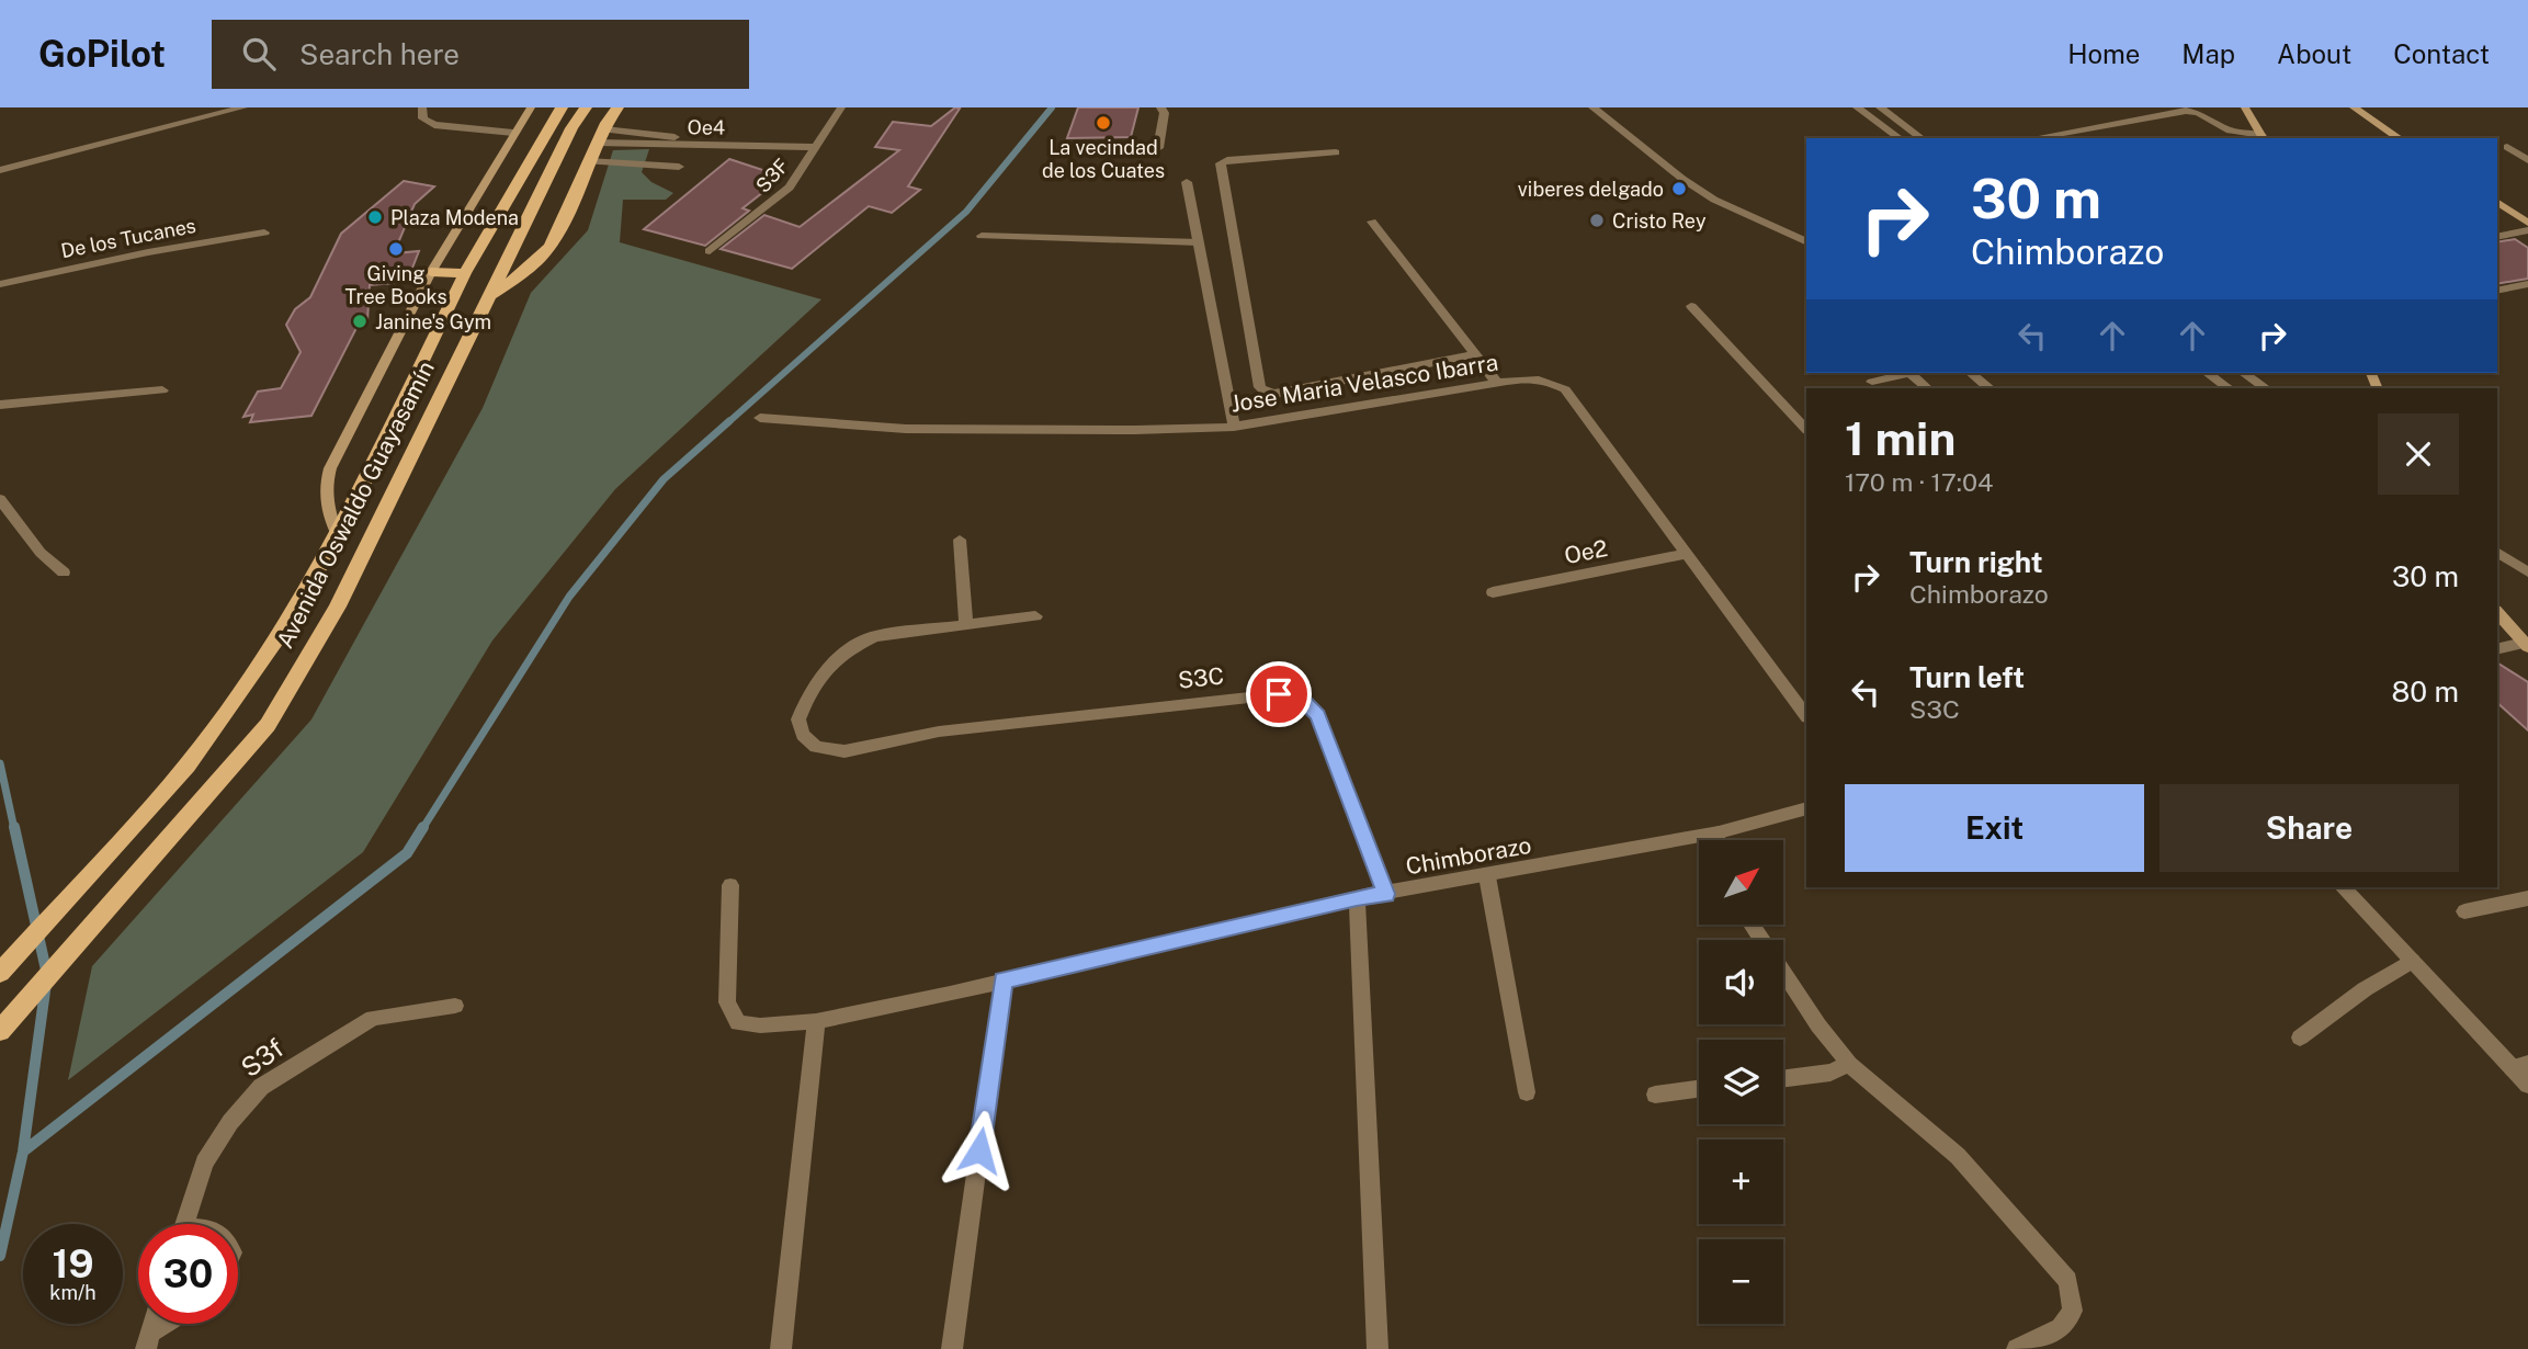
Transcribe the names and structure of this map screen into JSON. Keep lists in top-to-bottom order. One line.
{"streets":{"main road":["Avenida Oswaldo Guayasamín"],"street":["Oe4","S3F","De los Tucanes","Jose Maria Velasco Ibarra","Oe2","S3C","Chimborazo","S3f"]},"crossings":[["Oe4","S3F"],["Jose Maria Velasco Ibarra","Oe2"],["S3C","Chimborazo"]],"places":["La vecindad de los Cuates","viberes delgado","Plaza Modena","Cristo Rey","Giving Tree Books","Janine's Gym"],"north":"top right","page":{"header":"GoPilot","search":"Search here","nav":["Home","Map","About","Contact"],"turn":["30 m","Chimborazo"],"heading":["1 min","170 m · 17:04"],"list":[{"name":"Turn right","note":"Chimborazo","value":"30 m"},{"name":"Turn left","note":"S3C","value":"80 m"}],"buttons":["Exit","Share"],"map_buttons":["+","−"],"speed":"19 km/h","limit":"30"}}
